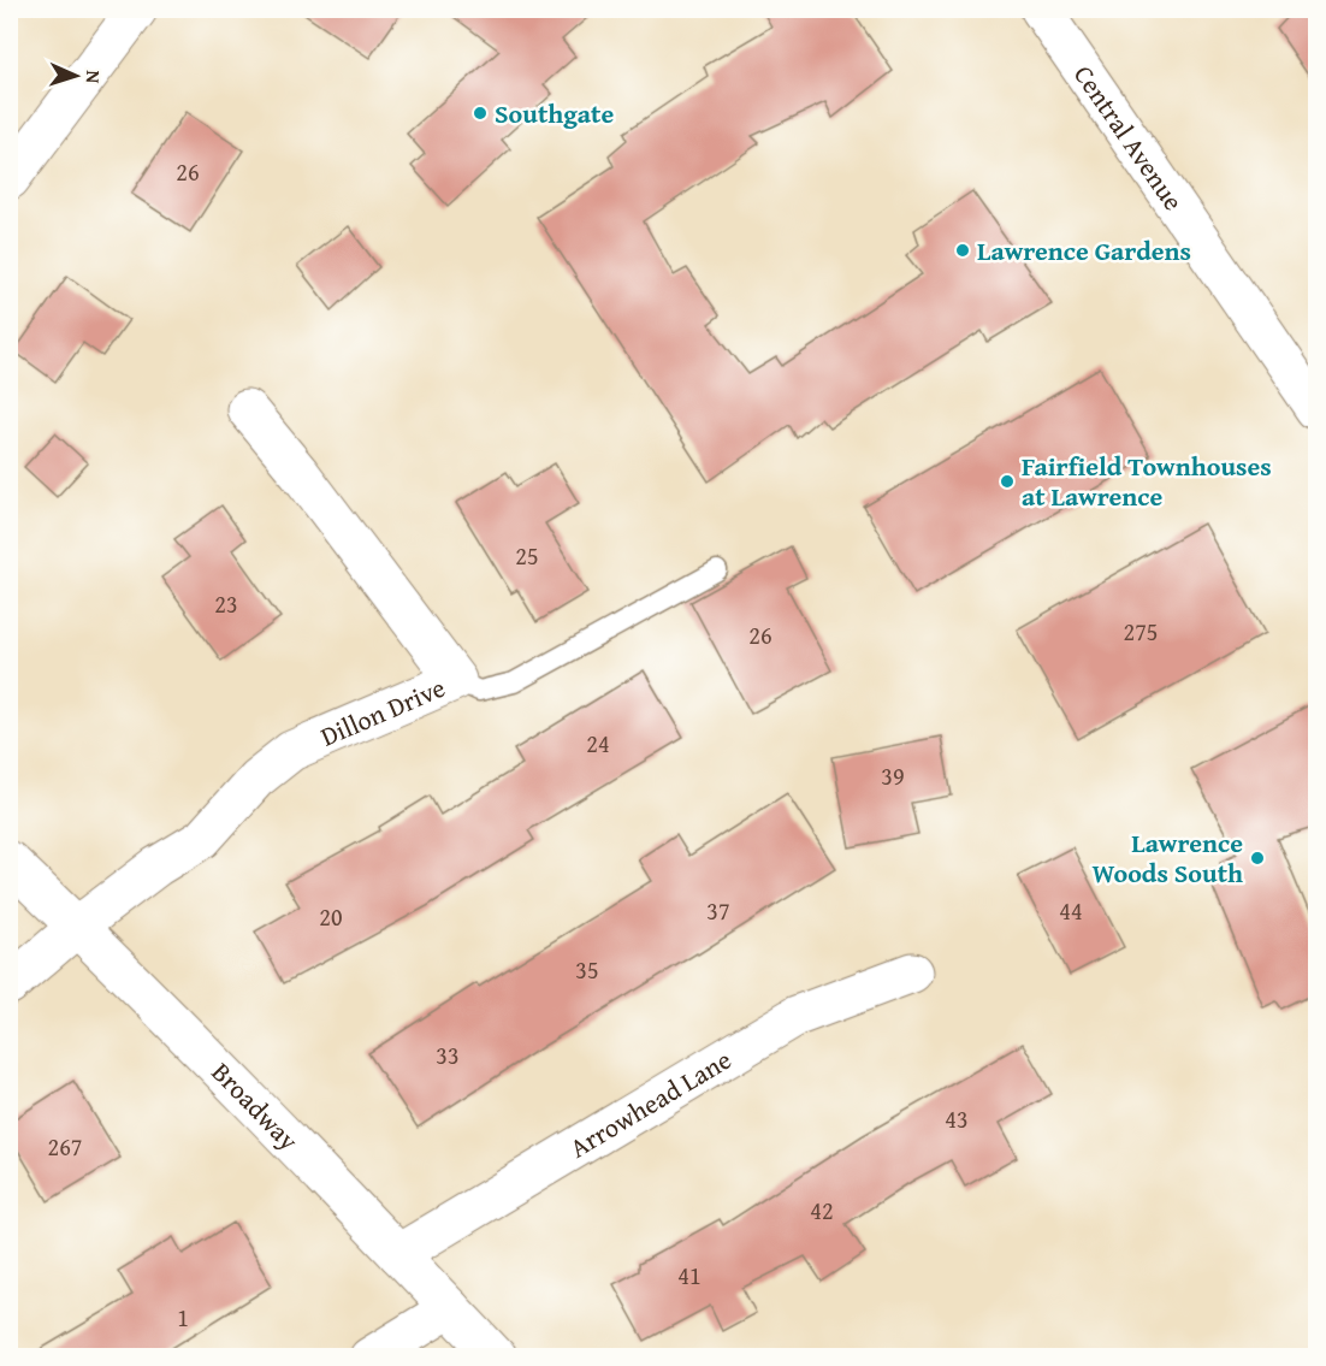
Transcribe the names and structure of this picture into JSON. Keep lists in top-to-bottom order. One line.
{"streets":{"street":["Central Avenue","Dillon Drive","Arrowhead Lane","Broadway"]},"crossings":[["Dillon Drive","Broadway"],["Arrowhead Lane","Broadway"]],"places":["Southgate","Lawrence Gardens","Fairfield Townhouses at Lawrence","Lawrence Woods South"],"house_numbers":["26","25","23","275","26","24","39","37","44","20","35","33","43","267","42","41","1"],"north":"right"}
